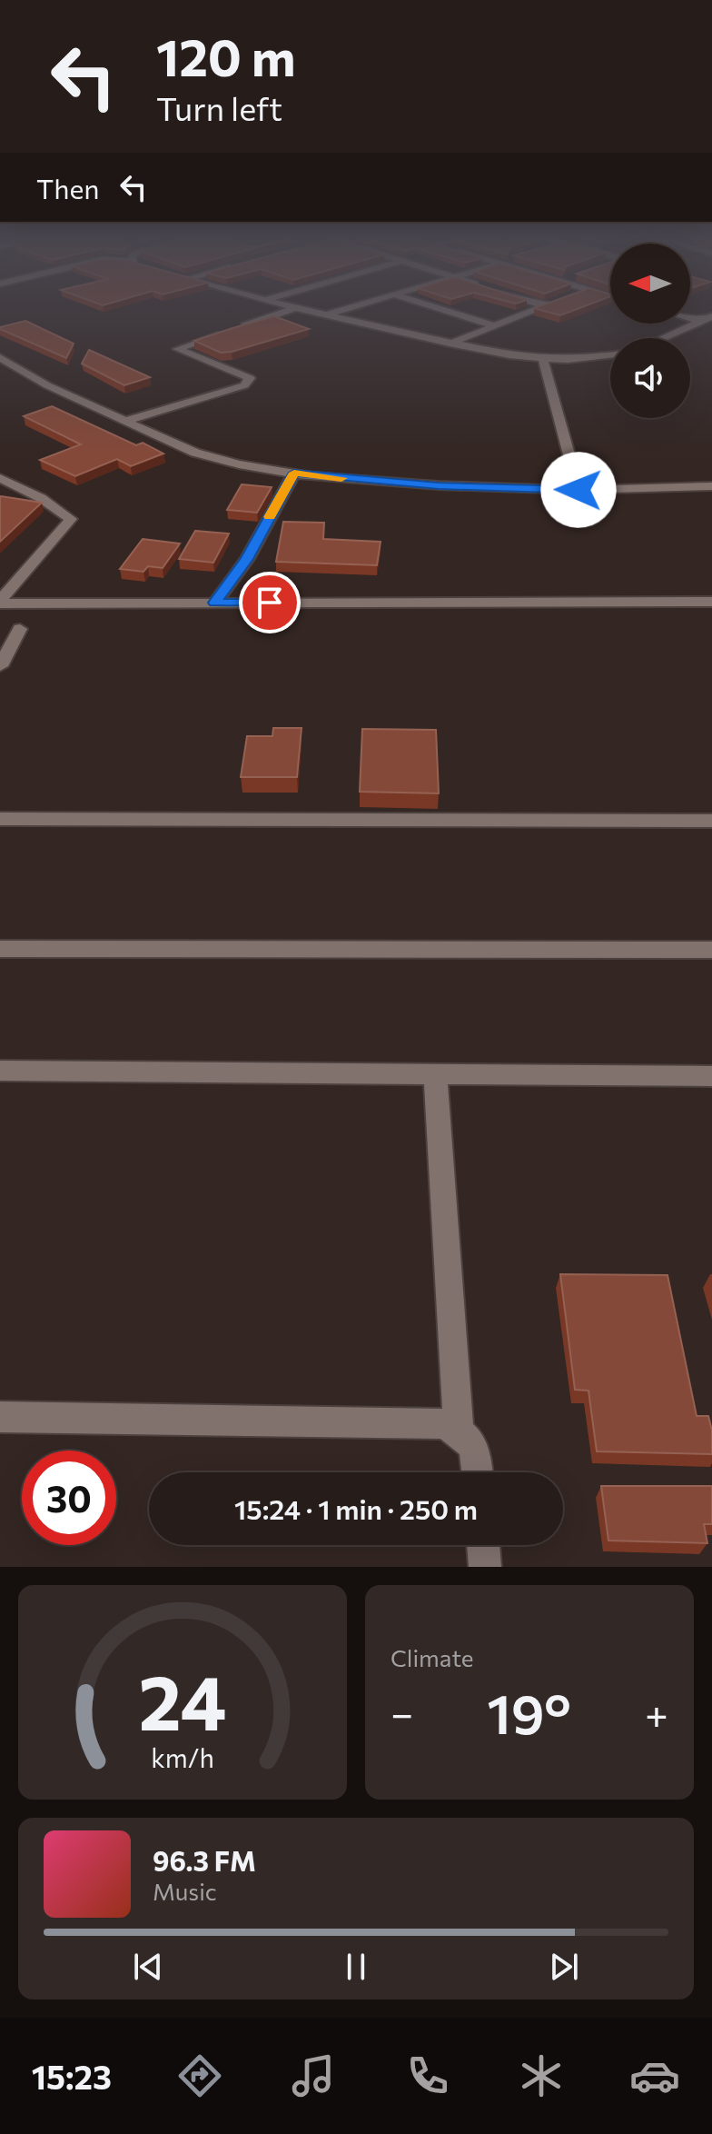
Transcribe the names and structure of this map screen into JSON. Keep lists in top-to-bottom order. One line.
{"north":"left","page":{"turn":["120 m","Turn left"],"then":"Then","limit":"30","trip":"15:24 · 1 min · 250 m","tile":"Climate","heat":["−","19°","+"],"song":["96.3 FM","Music"],"tabs":"15:23","gauge":["24","km/h"]}}
